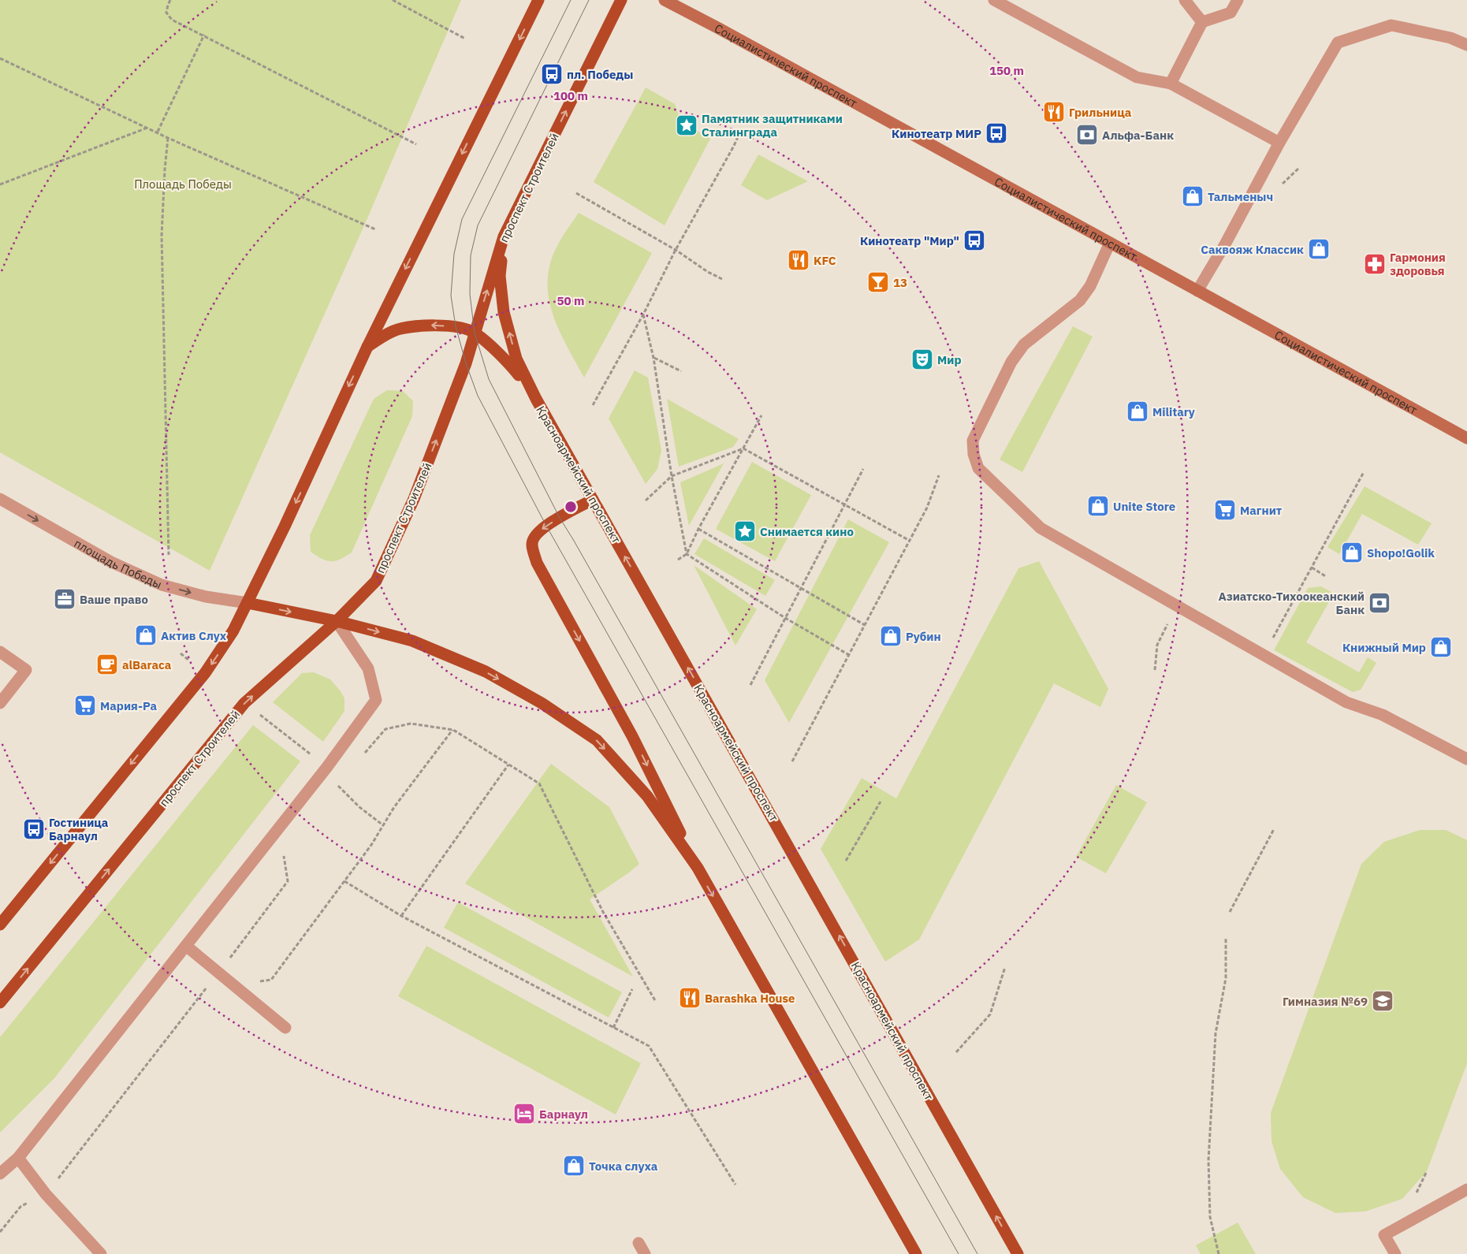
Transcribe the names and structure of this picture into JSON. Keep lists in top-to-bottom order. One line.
{"streets":{"main road":["проспект Строителей","Красноармейский проспект"],"street":["Социалистический проспект","площадь Победы"]},"crossings":[["проспект Строителей","Красноармейский проспект"]],"one_way":["площадь Победы"],"parks":["Площадь Победы"],"places":{"bus stop":["пл. Победы","Кинотеатр МИР","Кинотеатр \"Мир\"","Гостиница Барнаул"],"restaurant":["Грильница","KFC","Barashka House"],"place":["Памятник защитниками Сталинграда","Снимается кино"],"bank":["Альфа-Банк","Азиатско-Тихоокеанский Банк"],"shop":["Тальменыч","Саквояж Классик","Military","Unite Store","Shopo!Golik","Актив Слух","Рубин","Книжный Мир","Точка слуха"],"pharmacy":["Гармония здоровья"],"bar":["13"],"theatre":["Мир"],"supermarket":["Магнит","Мария-Ра"],"office":["Ваше право"],"cafe":["alBaraca"],"school or university":["Гимназия №69"],"hotel":["Барнаул"]},"rings":["150 m","100 m","50 m"]}
